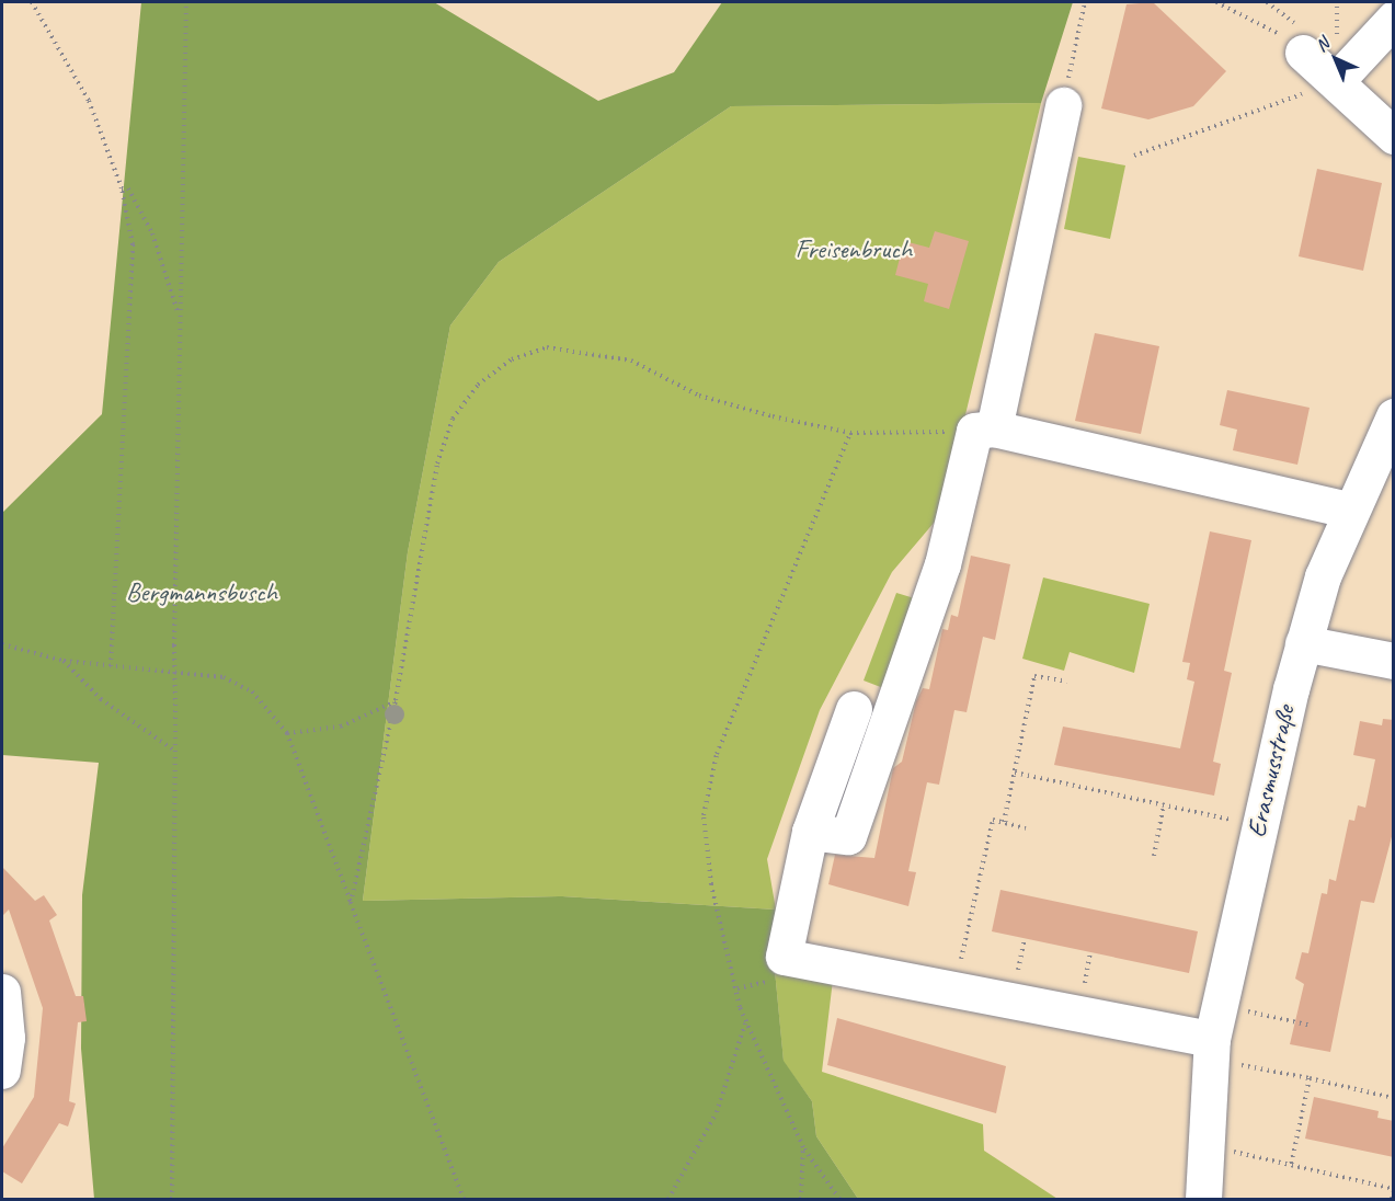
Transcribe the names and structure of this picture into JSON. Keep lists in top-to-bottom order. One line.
{"streets":{"street":["Erasmusstraße"]},"parks":["Freisenbruch","Bergmannsbusch"],"north":"top left"}
